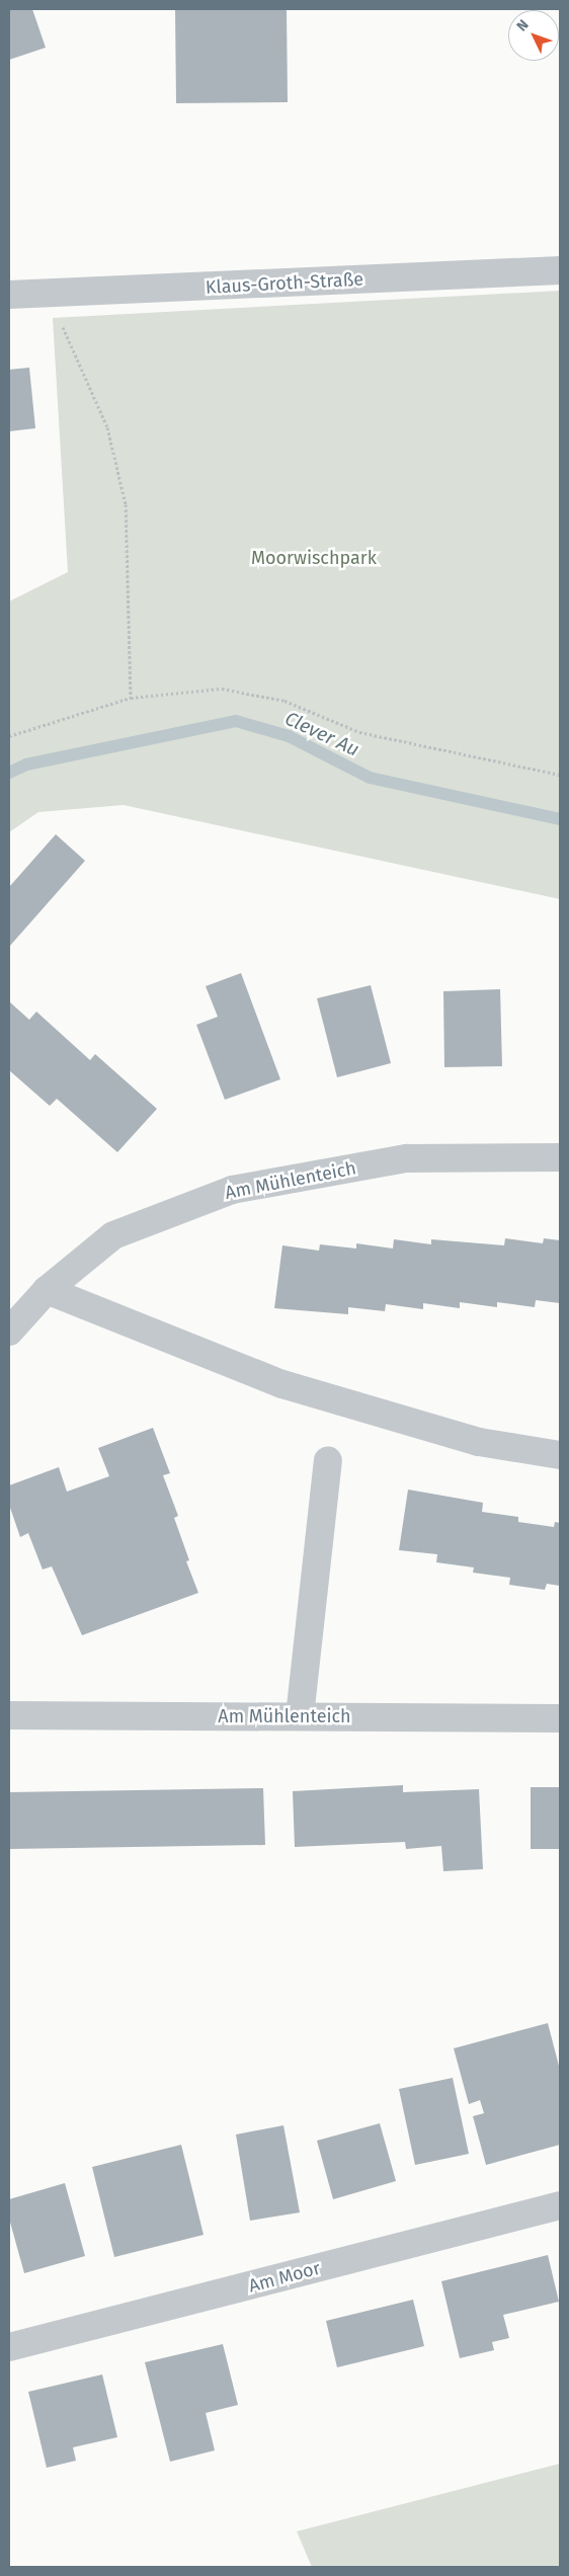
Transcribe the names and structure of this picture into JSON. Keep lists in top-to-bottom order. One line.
{"streets":{"street":["Klaus-Groth-Straße","Am Mühlenteich","Am Moor"]},"water":["Clever Au"],"parks":["Moorwischpark"],"north":"top left"}
